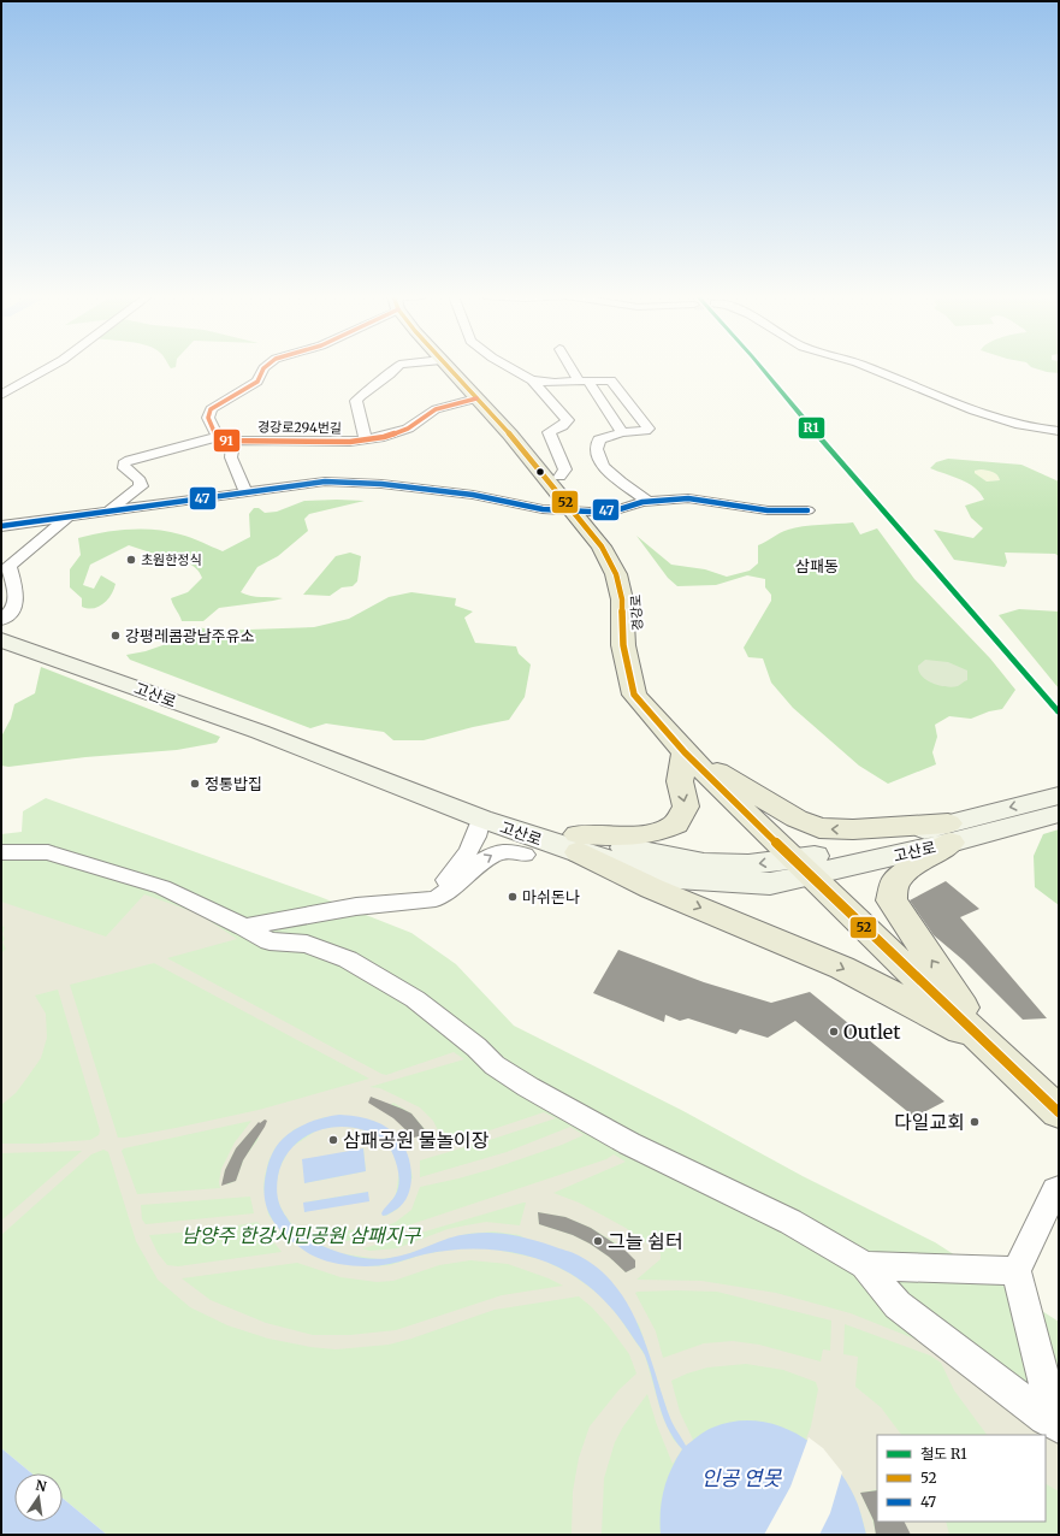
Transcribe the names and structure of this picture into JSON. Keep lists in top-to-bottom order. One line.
{"streets":{"main road":["경강로"],"street":["경강로294번길","고산로"]},"crossings":[["경강로294번길","경강로"],["경강로","고산로"]],"districts":["삼패동"],"water":["인공 연못"],"parks":["남양주 한강시민공원 삼패지구"],"places":["초원한정식","강평레콤광남주유소","정통밥집","마쉬돈나","Outlet","다일교회","삼패공원 물놀이장","그늘 쉼터"],"lines":["rail line R1","transit line 52","transit line 91","transit line 47"],"legend":["철도 R1","52","47"],"north":"top"}
